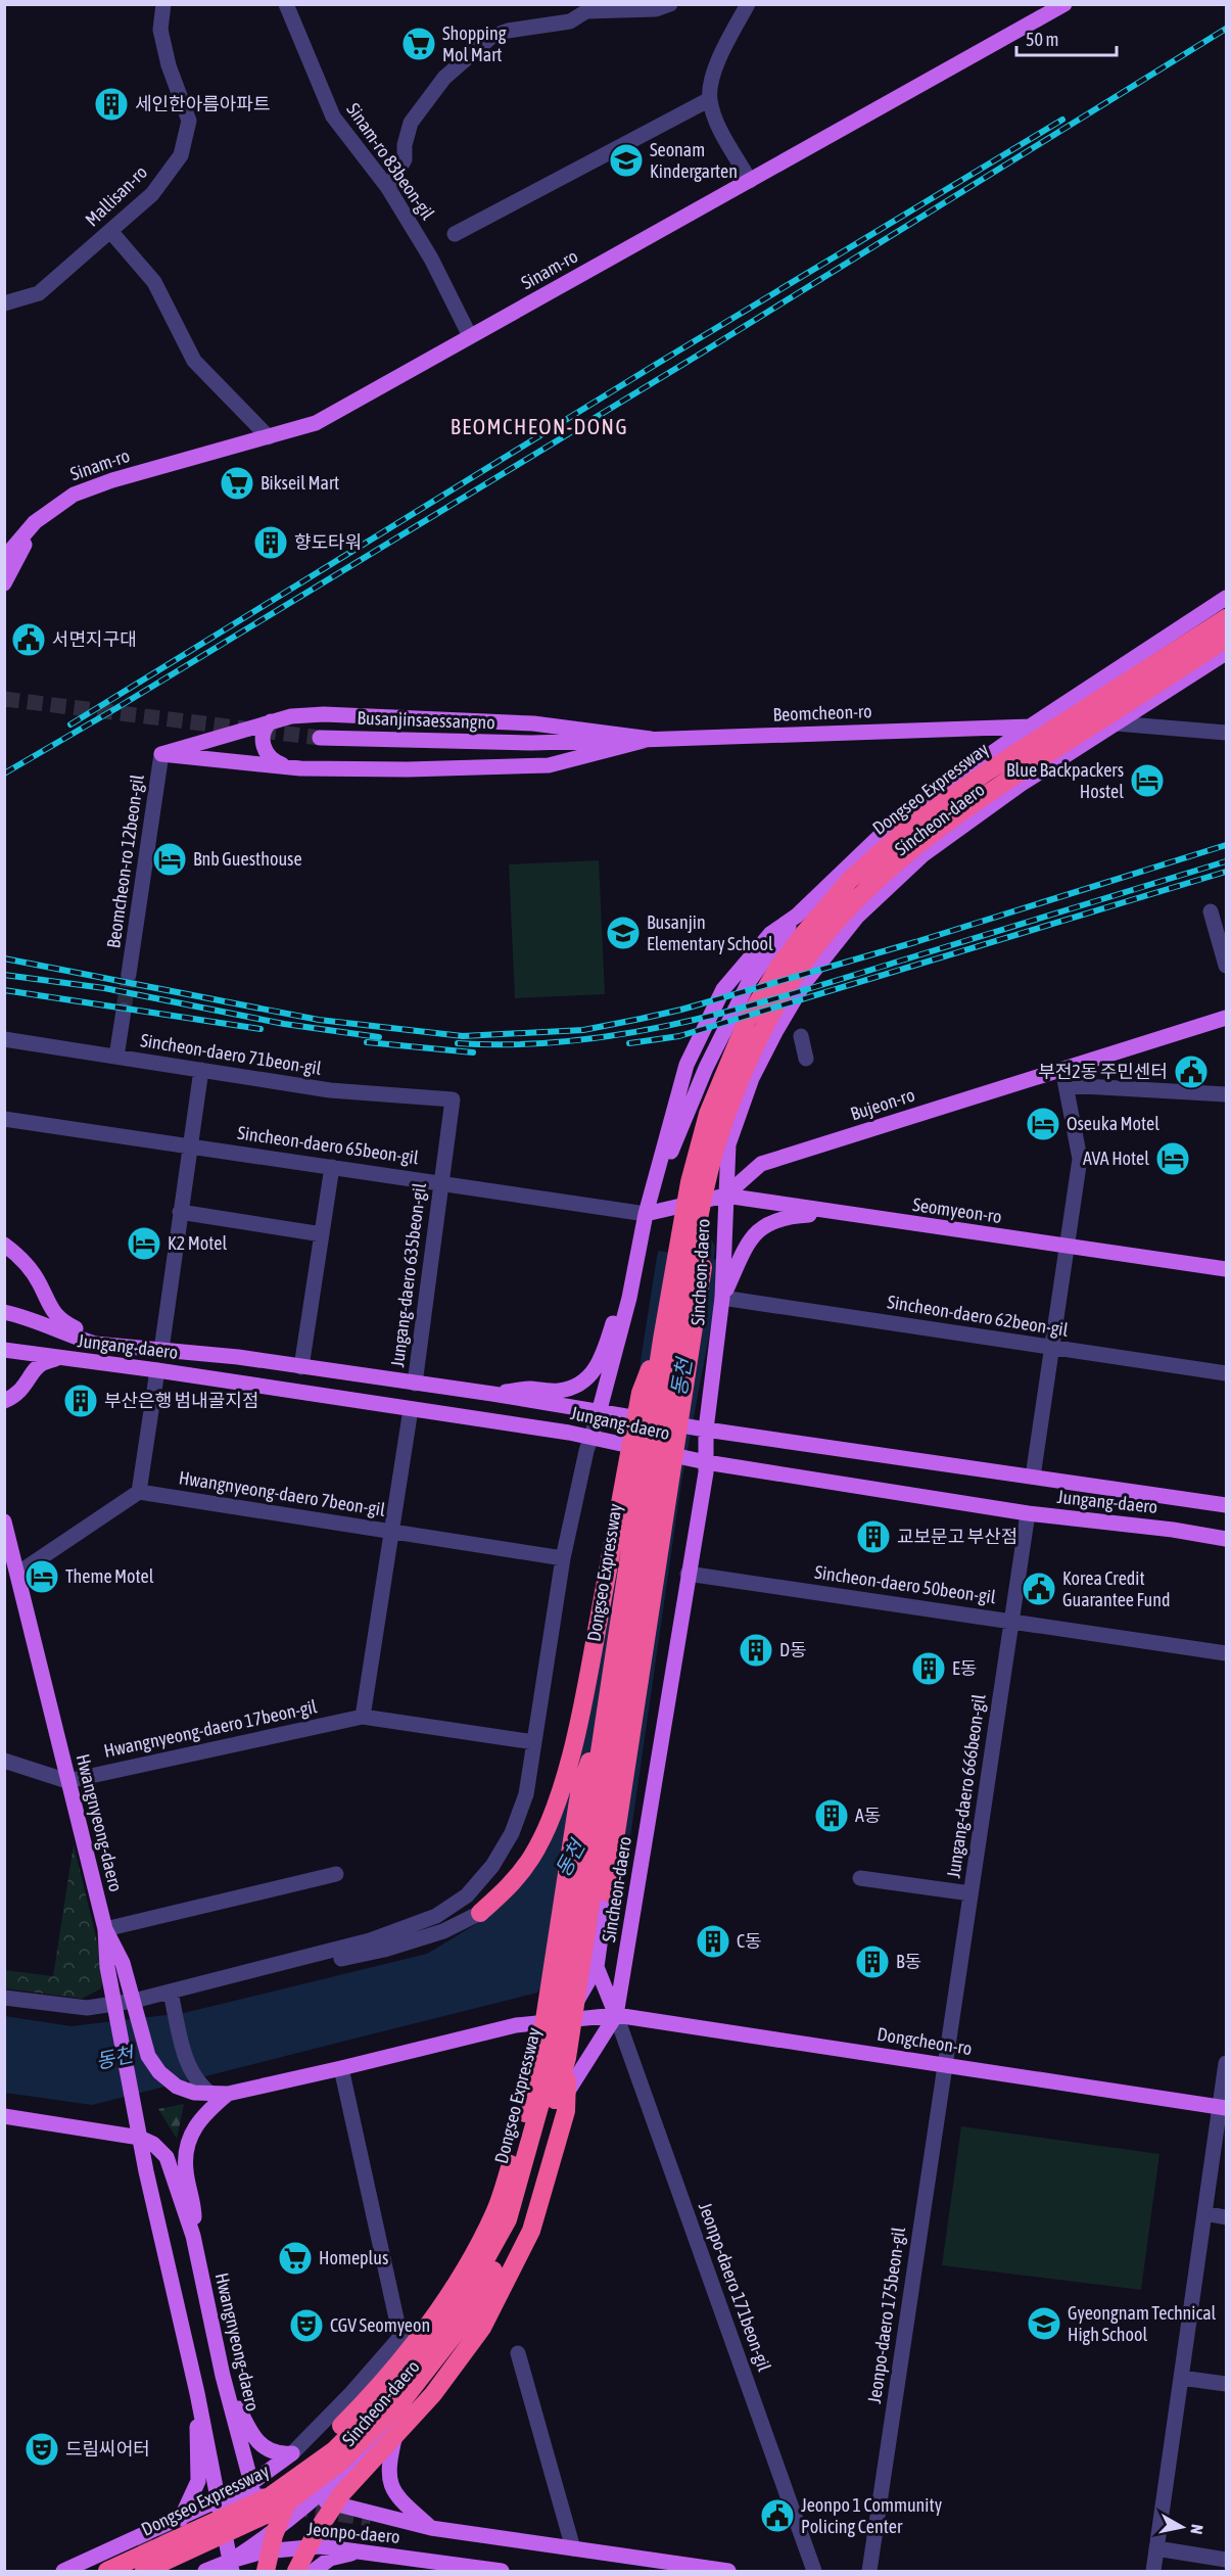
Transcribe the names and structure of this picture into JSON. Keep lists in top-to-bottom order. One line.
{"streets":{"highway":["Dongseo Expressway"],"main road":["Sinam-ro","Beomcheon-ro","Sincheon-daero","Bujeon-ro","Seomyeon-ro","Jungang-daero","Hwangnyeong-daero","Dongcheon-ro","Jeonpo-daero"],"street":["Sinam-ro 83beon-gil","Mallisan-ro","Beomcheon-ro 12beon-gil","Sincheon-daero 71beon-gil","Sincheon-daero 65beon-gil","Jungang-daero 635beon-gil","Sincheon-daero 62beon-gil","Hwangnyeong-daero 7beon-gil","Sincheon-daero 50beon-gil","Hwangnyeong-daero 17beon-gil","Jungang-daero 666beon-gil","Jeonpo-daero 171beon-gil","Jeonpo-daero 175beon-gil"]},"crossings":[["Sinam-ro 83beon-gil","Sinam-ro"],["Beomcheon-ro","Sincheon-daero"],["Sincheon-daero","Bujeon-ro"],["Sincheon-daero","Sincheon-daero 65beon-gil"],["Sincheon-daero","Seomyeon-ro"],["Sincheon-daero","Sincheon-daero 62beon-gil"],["Sincheon-daero","Jungang-daero"],["Sincheon-daero","Sincheon-daero 50beon-gil"],["Sincheon-daero","Hwangnyeong-daero"],["Sincheon-daero","Dongcheon-ro"],["Sincheon-daero","Jeonpo-daero 171beon-gil"],["Sincheon-daero","Jeonpo-daero"],["Sincheon-daero 71beon-gil","Jungang-daero 635beon-gil"],["Bujeon-ro","Seomyeon-ro"],["Sincheon-daero 65beon-gil","Jungang-daero 635beon-gil"],["Seomyeon-ro","Sincheon-daero 62beon-gil"],["Jungang-daero 635beon-gil","Jungang-daero"],["Jungang-daero","Jungang-daero 666beon-gil"],["Sincheon-daero 50beon-gil","Jungang-daero 666beon-gil"],["Hwangnyeong-daero 17beon-gil","Hwangnyeong-daero"],["Jungang-daero 666beon-gil","Dongcheon-ro"],["Jungang-daero 666beon-gil","Jeonpo-daero 175beon-gil"],["Hwangnyeong-daero","Jeonpo-daero"],["Dongcheon-ro","Jeonpo-daero 171beon-gil"],["Dongcheon-ro","Jeonpo-daero 175beon-gil"]],"districts":["BEOMCHEON-DONG"],"water":["동천"],"places":{"supermarket":["Shopping Mol Mart","Bikseil Mart","Homeplus"],"building":["세인한아름아파트","향도타워","부산은행 범내골지점","교보문고 부산점","D동","E동","A동","C동","B동"],"school or university":["Seonam Kindergarten","Busanjin Elementary School","Gyeongnam Technical High School"],"public building":["서면지구대","부전2동 주민센터","Korea Credit Guarantee Fund","Jeonpo 1 Community Policing Center"],"hotel":["Blue Backpackers Hostel","Bnb Guesthouse","Oseuka Motel","AVA Hotel","K2 Motel","Theme Motel"],"theatre":["CGV Seomyeon","드림씨어터"]},"scale_bar":"50 m","north":"right"}
